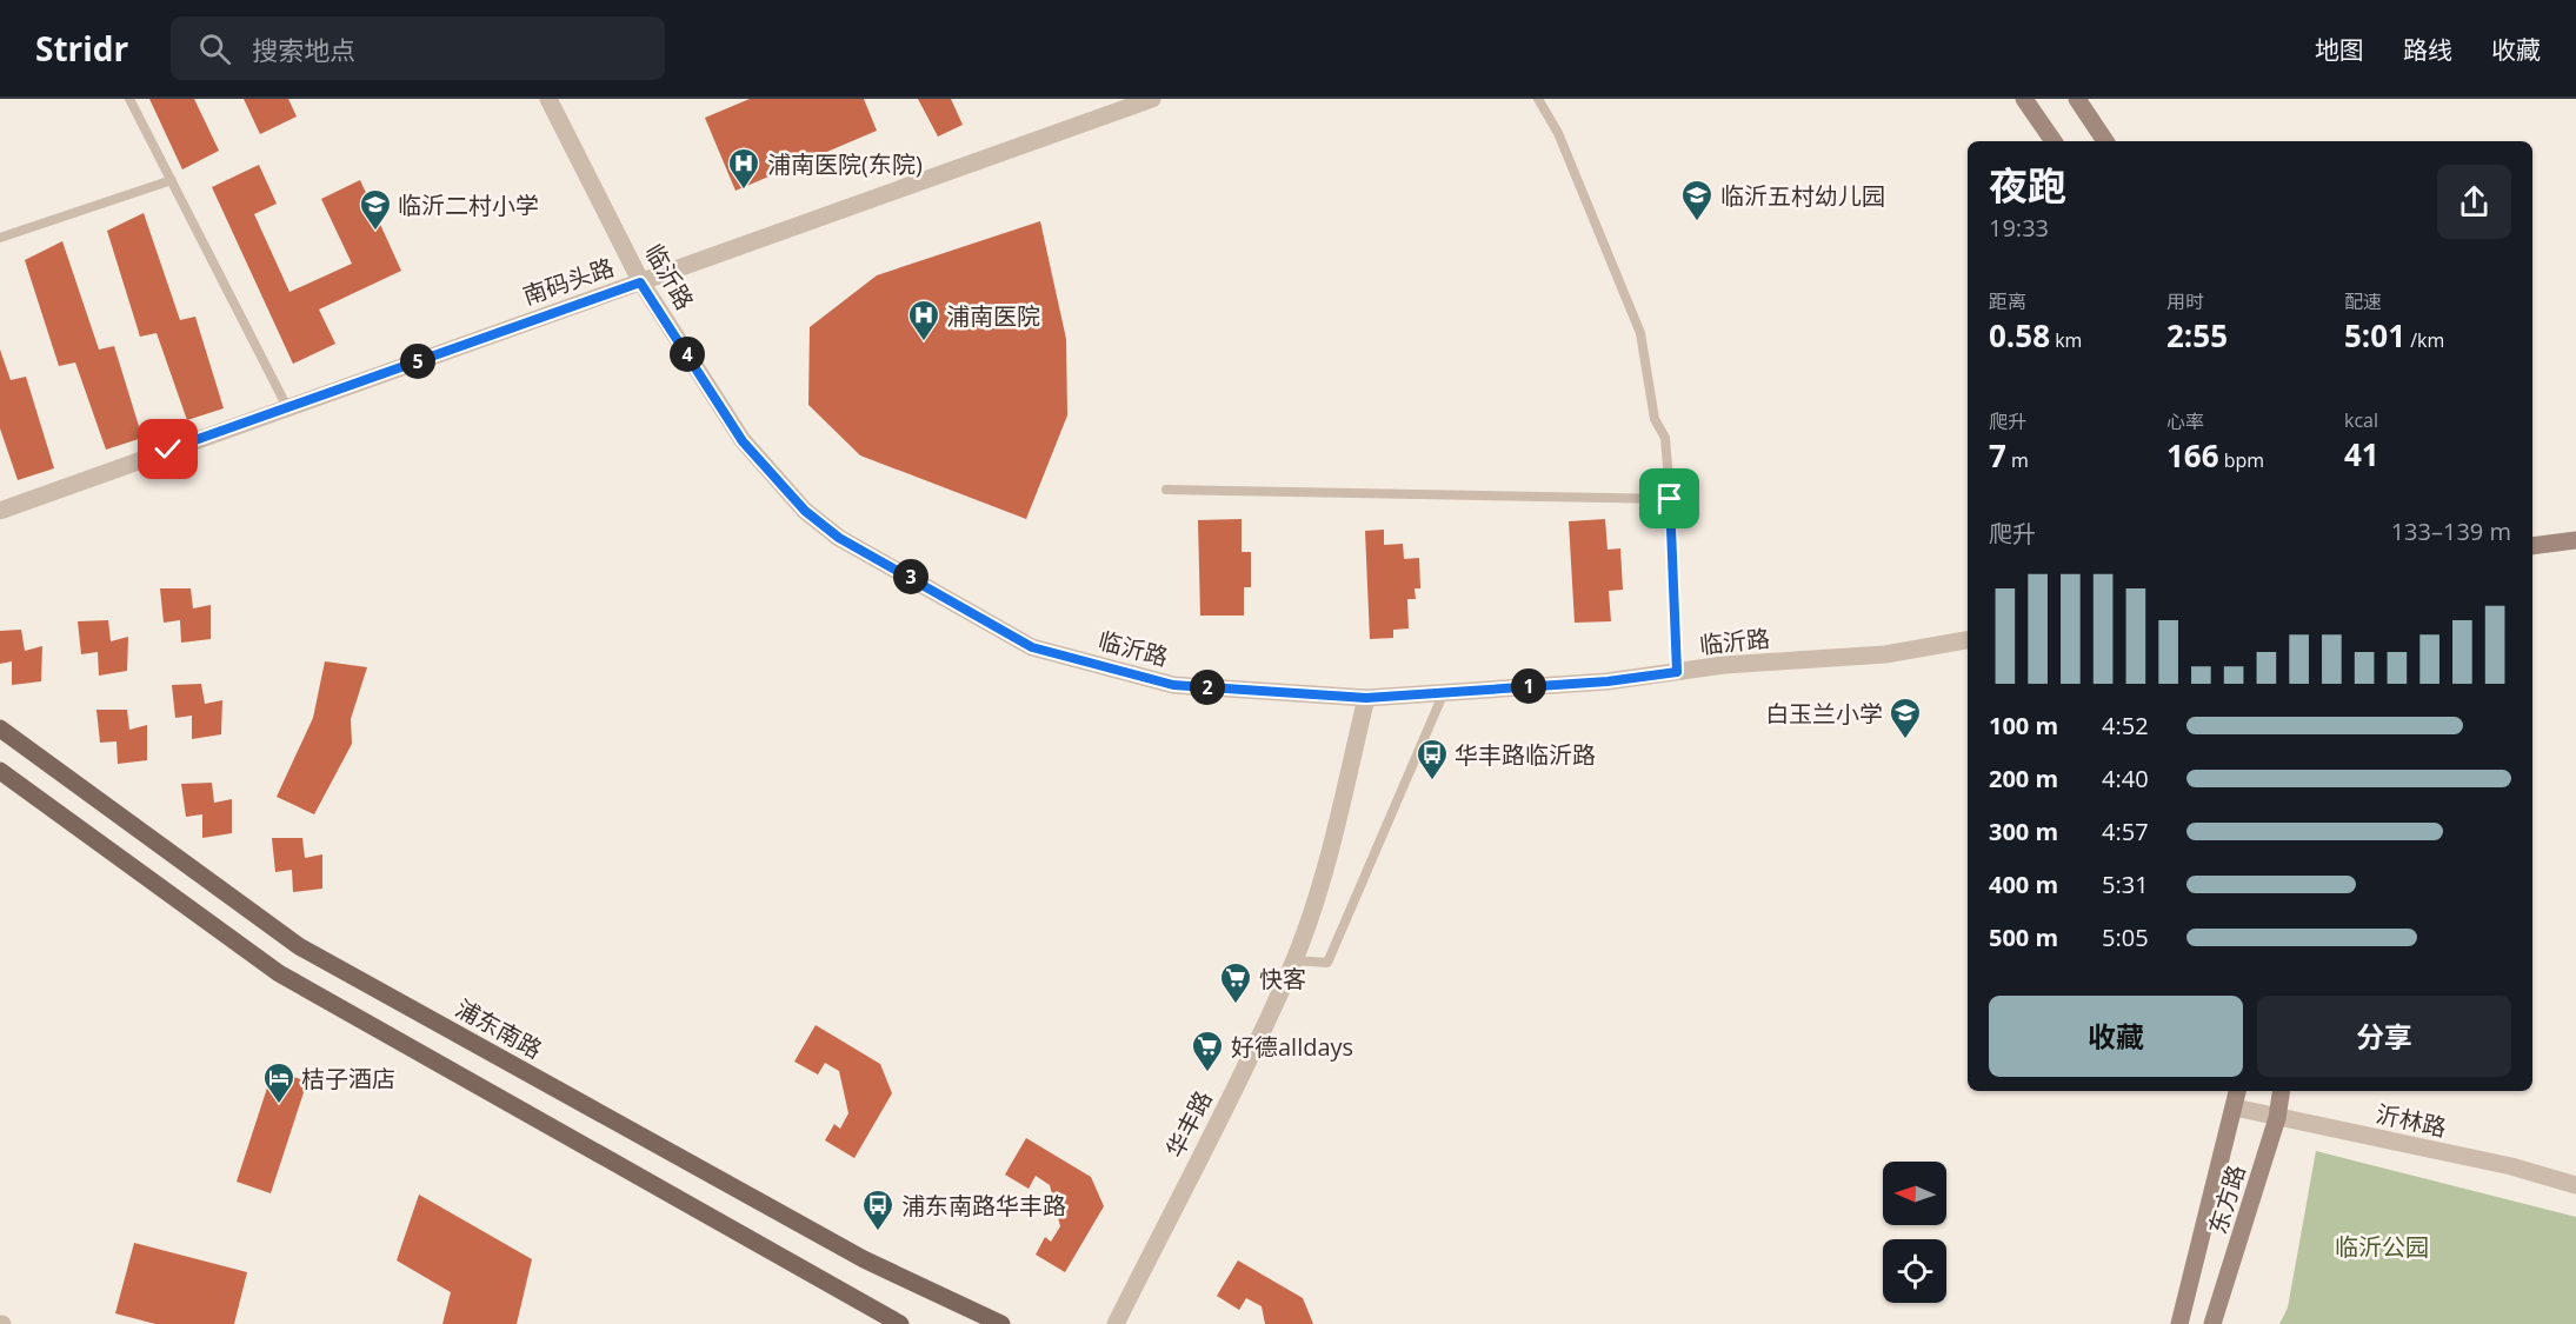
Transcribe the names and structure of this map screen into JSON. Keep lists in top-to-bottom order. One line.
{"streets":{"main road":["浦东南路","东方路"],"street":["临沂路","南码头路","沂林路","华丰路"]},"crossings":[["临沂路","南码头路"],["临沂路","华丰路"],["沂林路","东方路"]],"parks":["临沂公园"],"places":{"hospital":["浦南医院(东院)","浦南医院"],"school or university":["临沂五村幼儿园","临沂二村小学","白玉兰小学"],"bus stop":["华丰路临沂路","浦东南路华丰路"],"supermarket":["快客","好德alldays"],"hotel":["桔子酒店"]},"north":"left","page":{"header":"Stridr","search":"搜索地点","nav":["地图","路线","收藏"],"heading":["夜跑","19:33"],"stats":[["距离","0.58 km"],["用时","2:55"],["配速","5:01 /km"],["爬升","7 m"],["心率","166 bpm"],["kcal","41"]],"pins":["4","5","3","1","2"],"chart":["爬升","133–139 m"],"list":[{"name":"100 m","note":"4:52"},{"name":"200 m","note":"4:40"},{"name":"300 m","note":"4:57"},{"name":"400 m","note":"5:31"},{"name":"500 m","note":"5:05"}],"buttons":["收藏","分享"]}}
